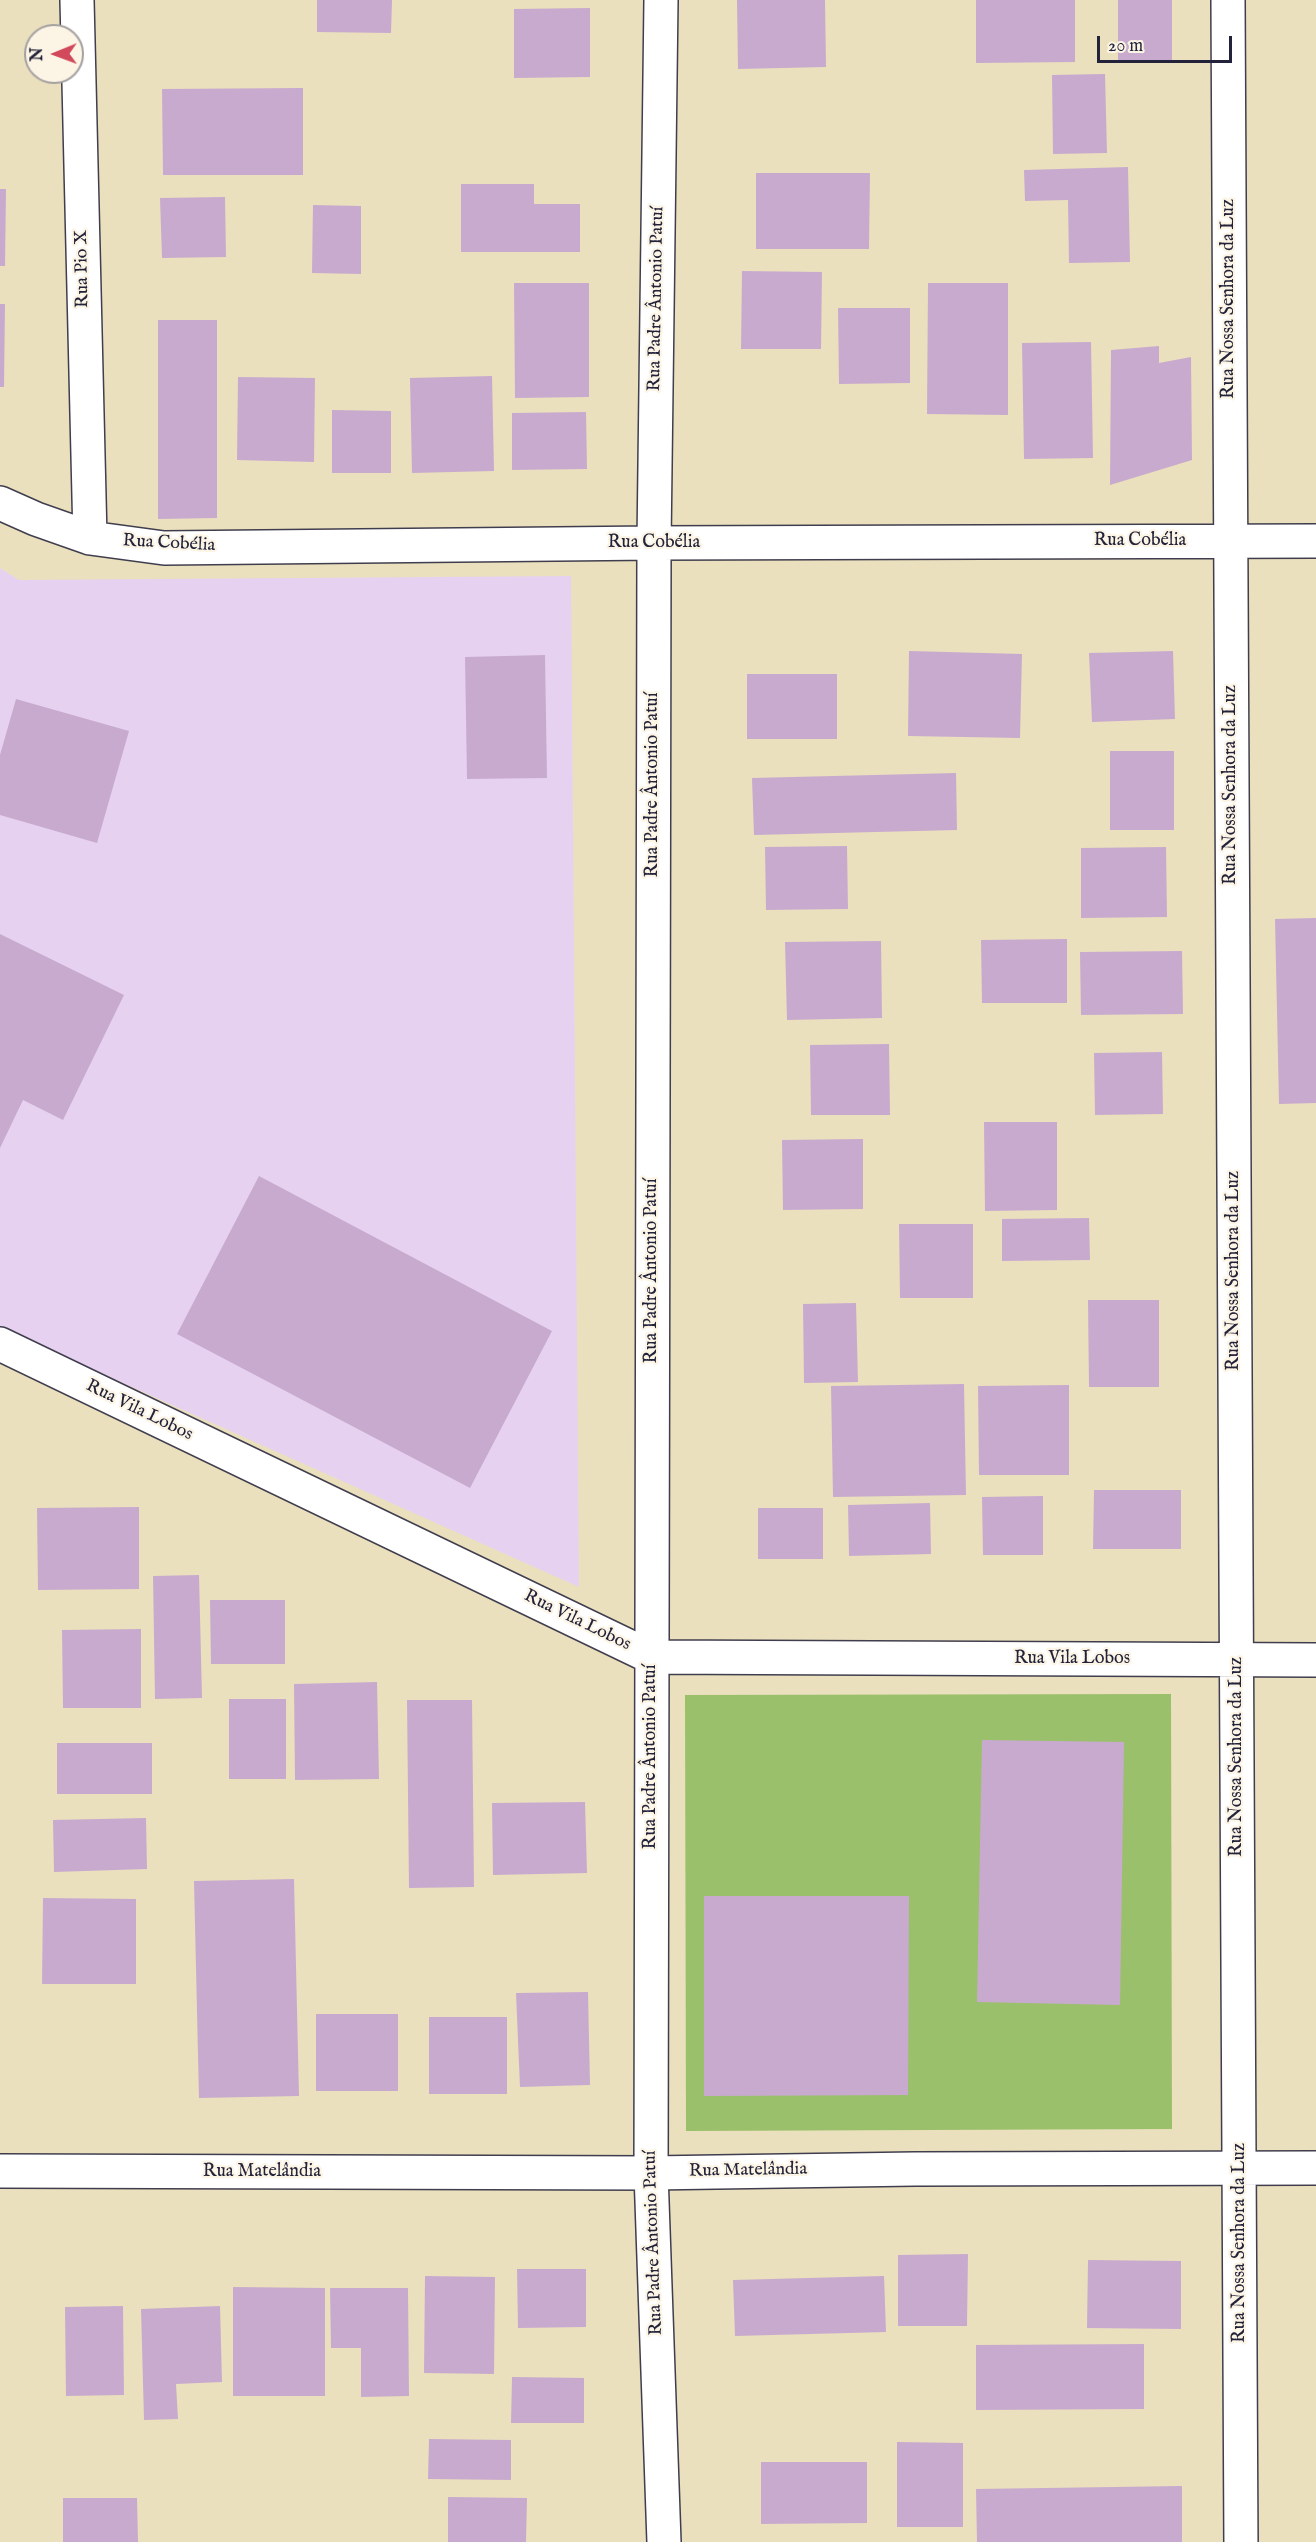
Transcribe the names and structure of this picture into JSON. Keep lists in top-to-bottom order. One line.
{"streets":{"street":["Rua Pio X","Rua Padre Ântonio Patuí","Rua Nossa Senhora da Luz","Rua Cobélia","Rua Vila Lobos","Rua Matelândia"]},"crossings":[["Rua Pio X","Rua Cobélia"],["Rua Padre Ântonio Patuí","Rua Cobélia"],["Rua Padre Ântonio Patuí","Rua Vila Lobos"],["Rua Padre Ântonio Patuí","Rua Matelândia"],["Rua Nossa Senhora da Luz","Rua Cobélia"],["Rua Nossa Senhora da Luz","Rua Vila Lobos"],["Rua Nossa Senhora da Luz","Rua Matelândia"]],"scale_bar":"20 m","north":"left"}
